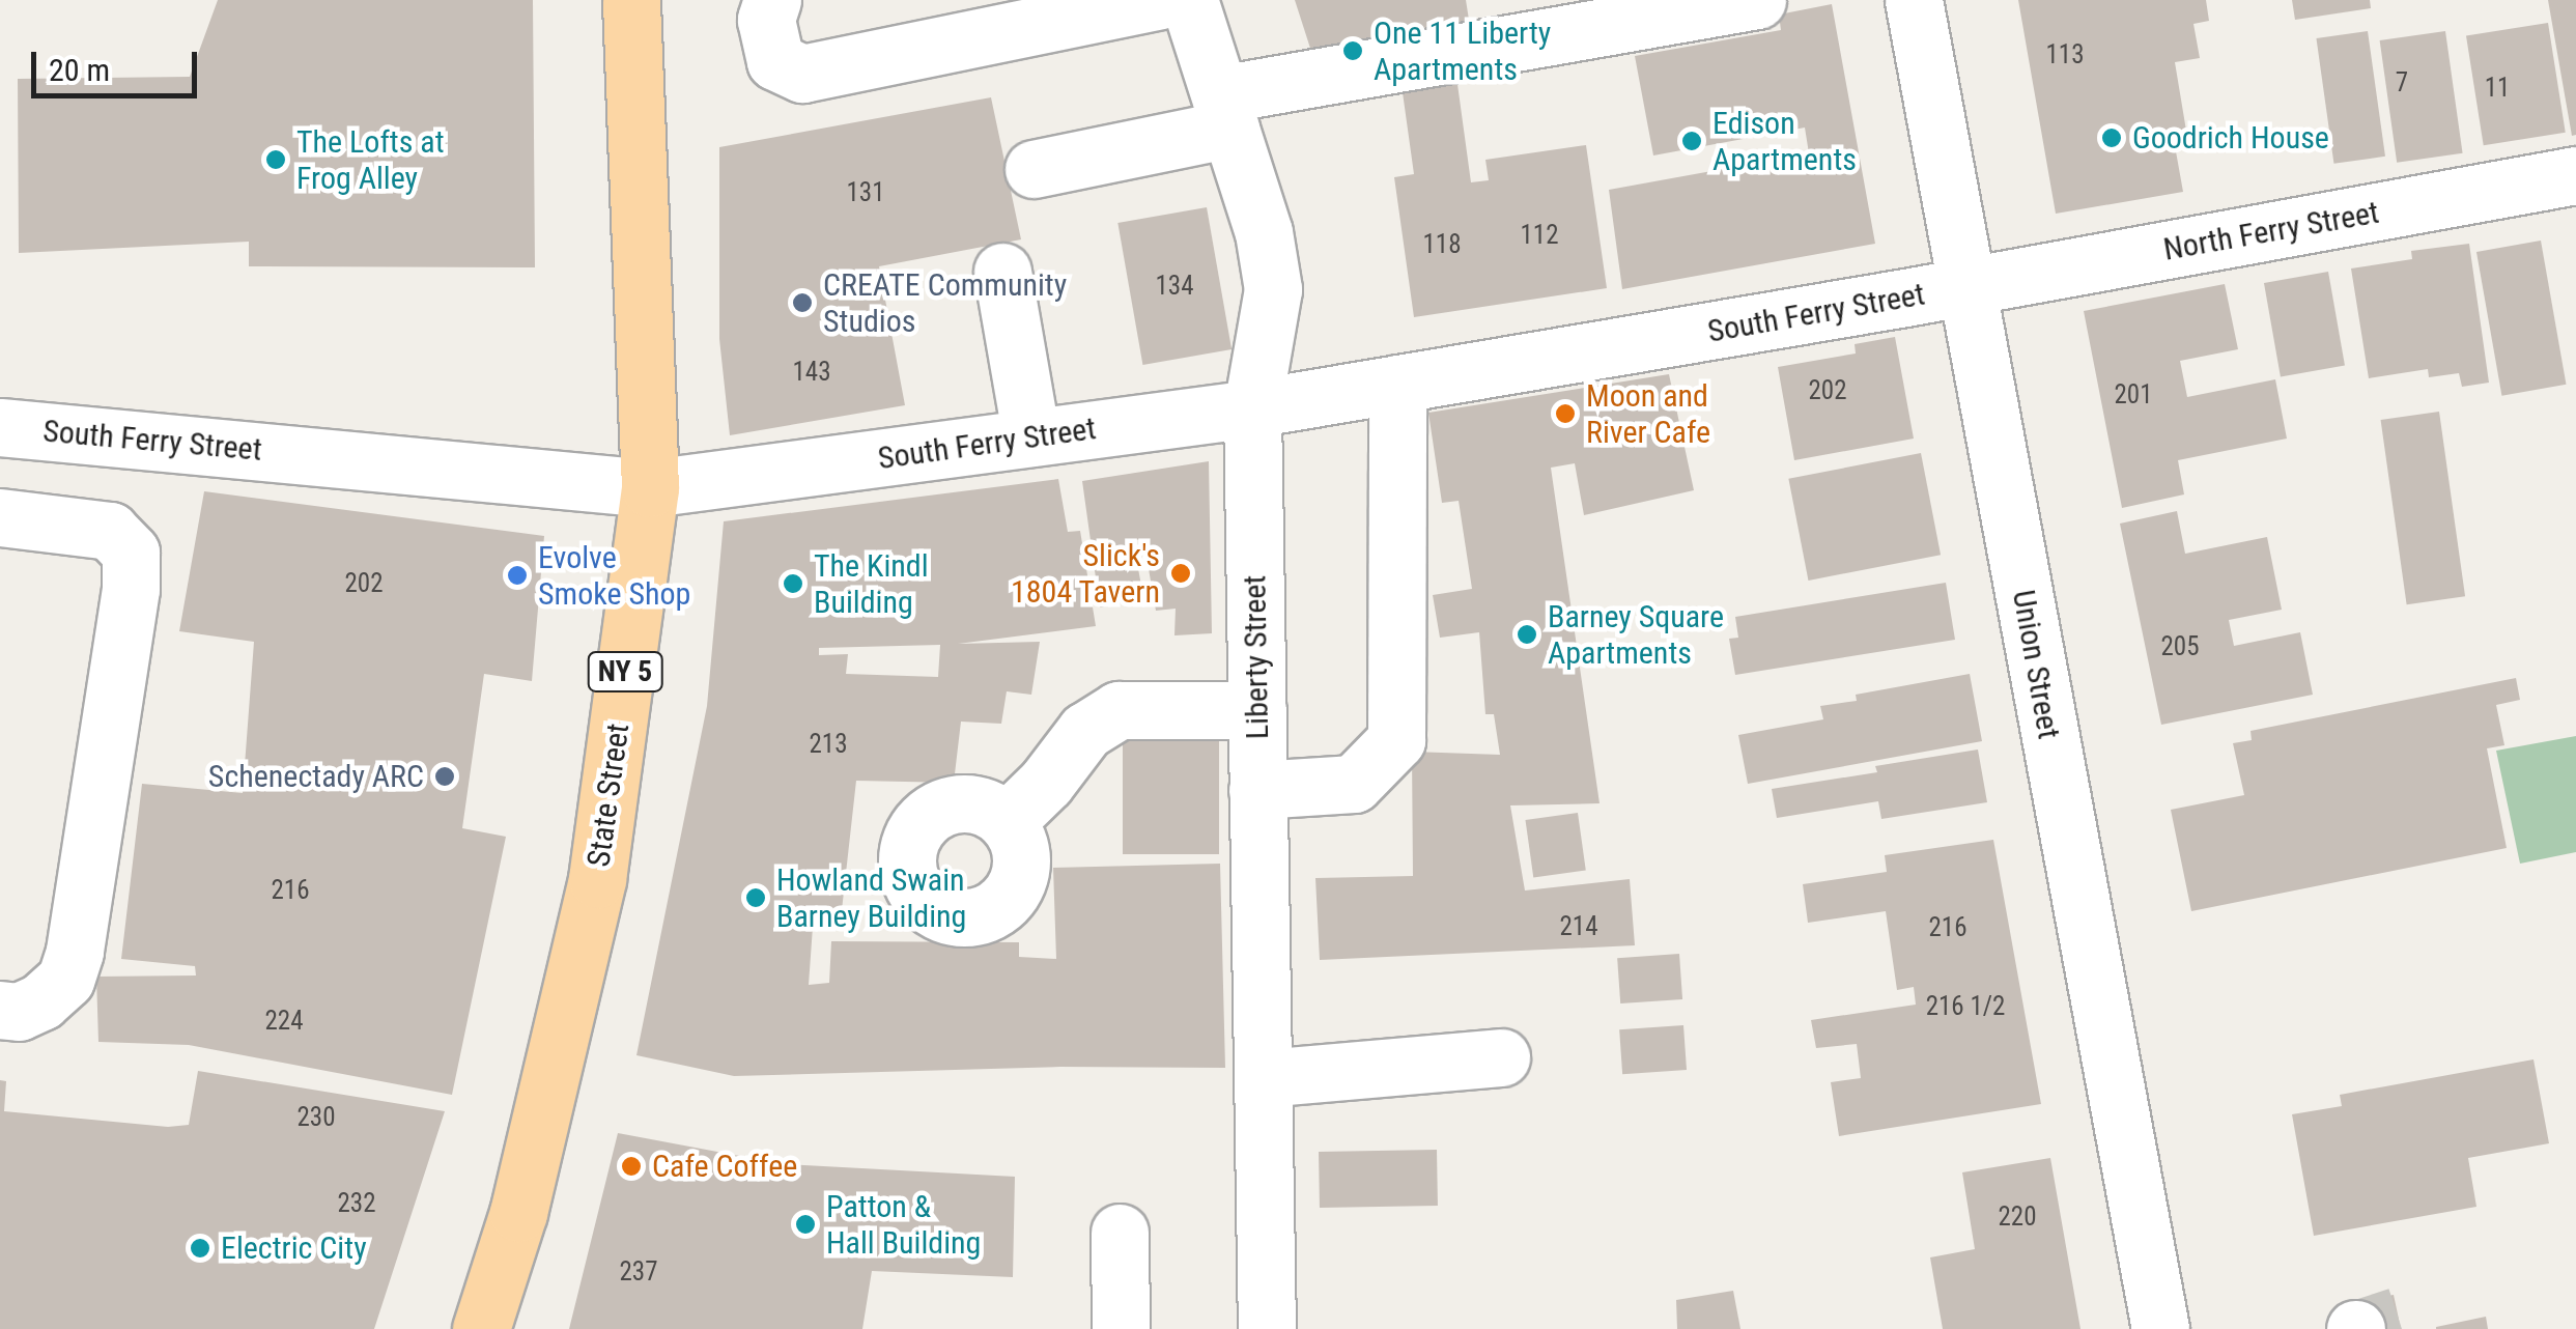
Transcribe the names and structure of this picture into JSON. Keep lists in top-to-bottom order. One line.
{"streets":{"main road":["NY 5","State Street"],"street":["North Ferry Street","South Ferry Street","Liberty Street","Union Street"]},"crossings":[["North Ferry Street","South Ferry Street"],["North Ferry Street","Union Street"],["South Ferry Street","Liberty Street"],["South Ferry Street","Union Street"],["South Ferry Street","State Street"]],"places":["One 11 Liberty Apartments","Goodrich House","Edison Apartments","The Lofts at Frog Alley","CREATE Community Studios","Moon and River Cafe","Slick's 1804 Tavern","Evolve Smoke Shop","The Kindl Building","Barney Square Apartments","Schenectady ARC","Howland Swain Barney Building","Cafe Coffee","Patton & Hall Building","Electric City"],"house_numbers":["113","7","11","131","112","118","134","143","202","201","202","205","213","216","214","216","216 1/2","224","230","232","220","237"],"scale_bar":"20 m"}
